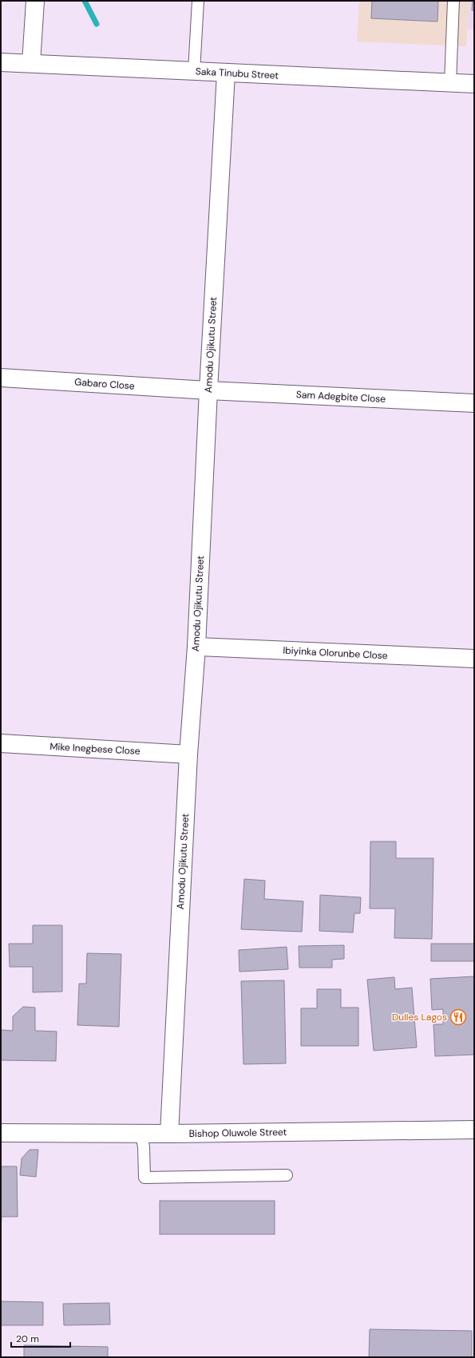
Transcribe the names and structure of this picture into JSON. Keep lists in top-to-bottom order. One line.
{"streets":{"street":["Saka Tinubu Street","Amodu Ojikutu Street","Gabaro Close","Sam Adegbite Close","Ibiyinka Olorunbe Close","Mike Inegbese Close","Bishop Oluwole Street"]},"crossings":[["Saka Tinubu Street","Amodu Ojikutu Street"],["Amodu Ojikutu Street","Gabaro Close"],["Amodu Ojikutu Street","Sam Adegbite Close"],["Amodu Ojikutu Street","Ibiyinka Olorunbe Close"],["Amodu Ojikutu Street","Mike Inegbese Close"],["Amodu Ojikutu Street","Bishop Oluwole Street"],["Gabaro Close","Sam Adegbite Close"]],"places":{"restaurant":["Dulles Lagos"]},"scale_bar":"20 m"}
